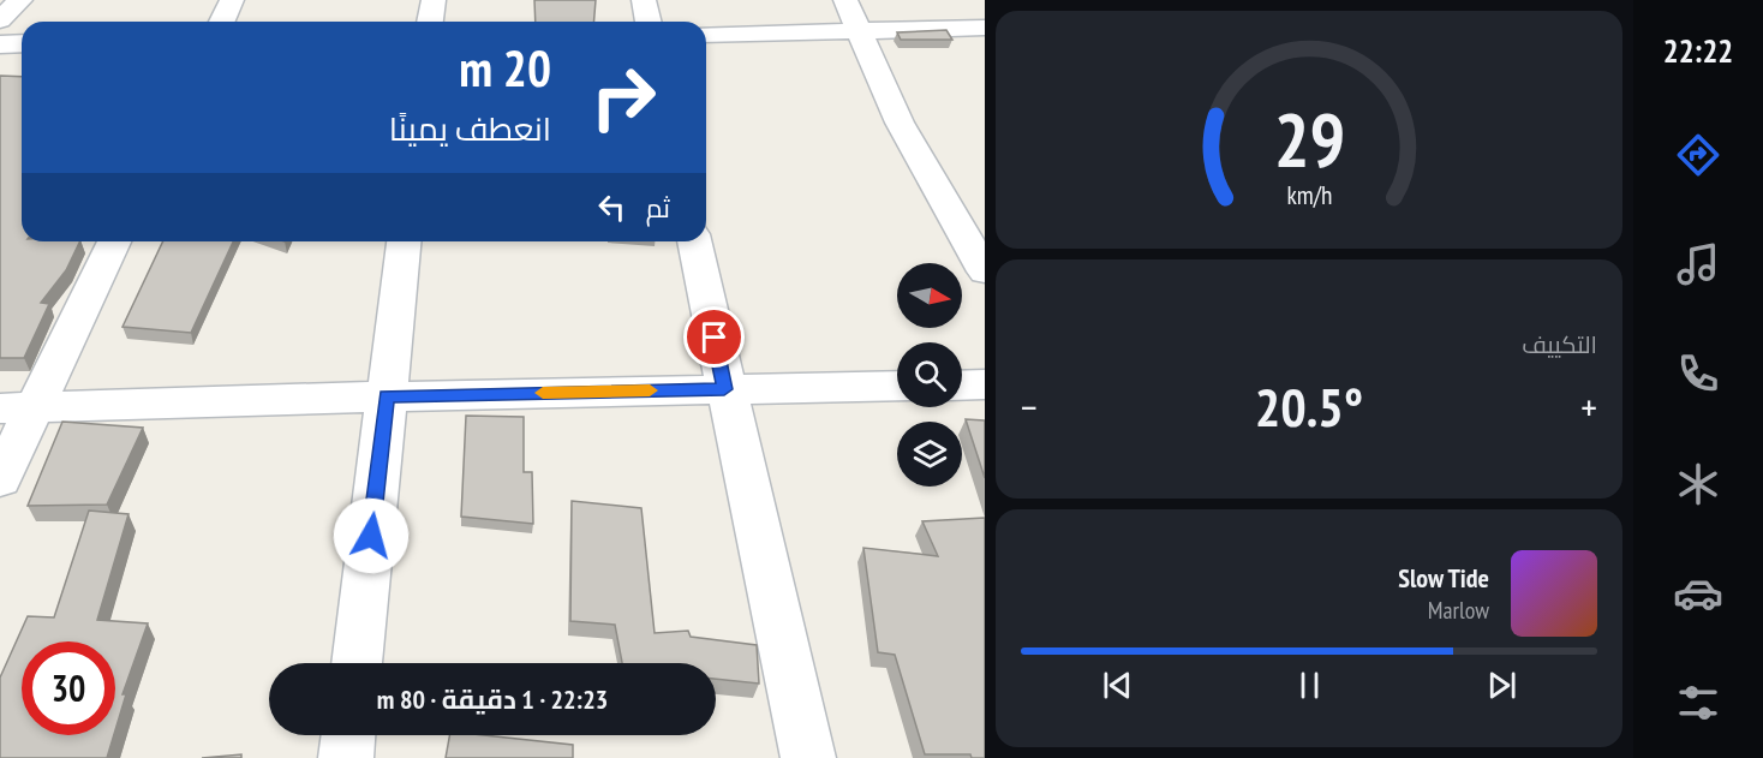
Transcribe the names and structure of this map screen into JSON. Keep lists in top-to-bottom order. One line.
{"north":"right","page":{"tabs":"22:22","turn":["20 m","انعطف يمينًا"],"then":"ثم","tile":"التكييف","heat":["−","20.5°","+"],"song":["Slow Tide","Marlow"],"limit":"30","trip":"22:23 · 1 دقيقة · 80 m","gauge":["29","km/h"]}}
